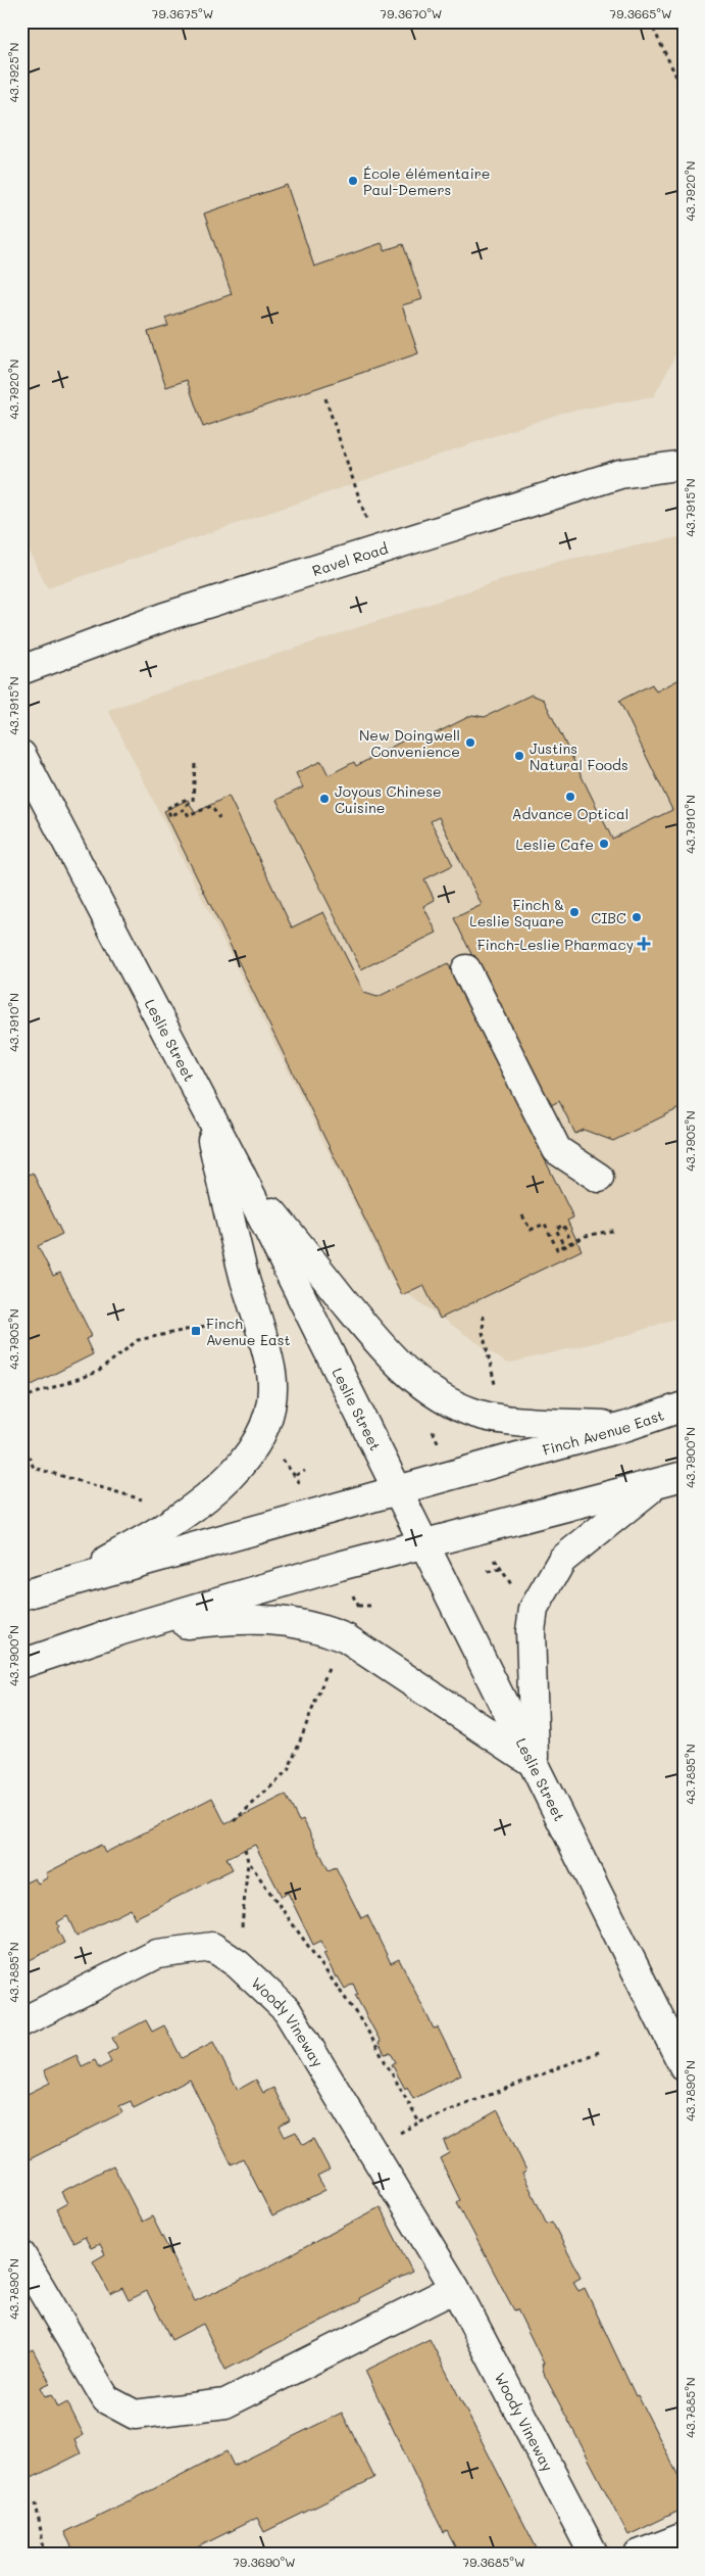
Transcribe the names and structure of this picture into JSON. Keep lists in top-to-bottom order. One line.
{"streets":{"main road":["Ravel Road","Leslie Street","Finch Avenue East","Woody Vineway"]},"crossings":[["Leslie Street","Finch Avenue East"]],"places":{"other":["École élémentaire Paul-Demers","New Doingwell Convenience","Justins Natural Foods","Advance Optical","Joyous Chinese Cuisine","Leslie Cafe","Finch & Leslie Square","CIBC"],"health":["Finch-Leslie Pharmacy"],"transit":["Finch Avenue East"]},"coordinates":["79.3675°W","79.3670°W","79.3665°W","43.7925°N","43.7920°N","43.7915°N","43.7910°N","43.7905°N","43.7900°N","43.7895°N","43.7890°N","43.7885°N","79.3690°W","79.3685°W"]}
